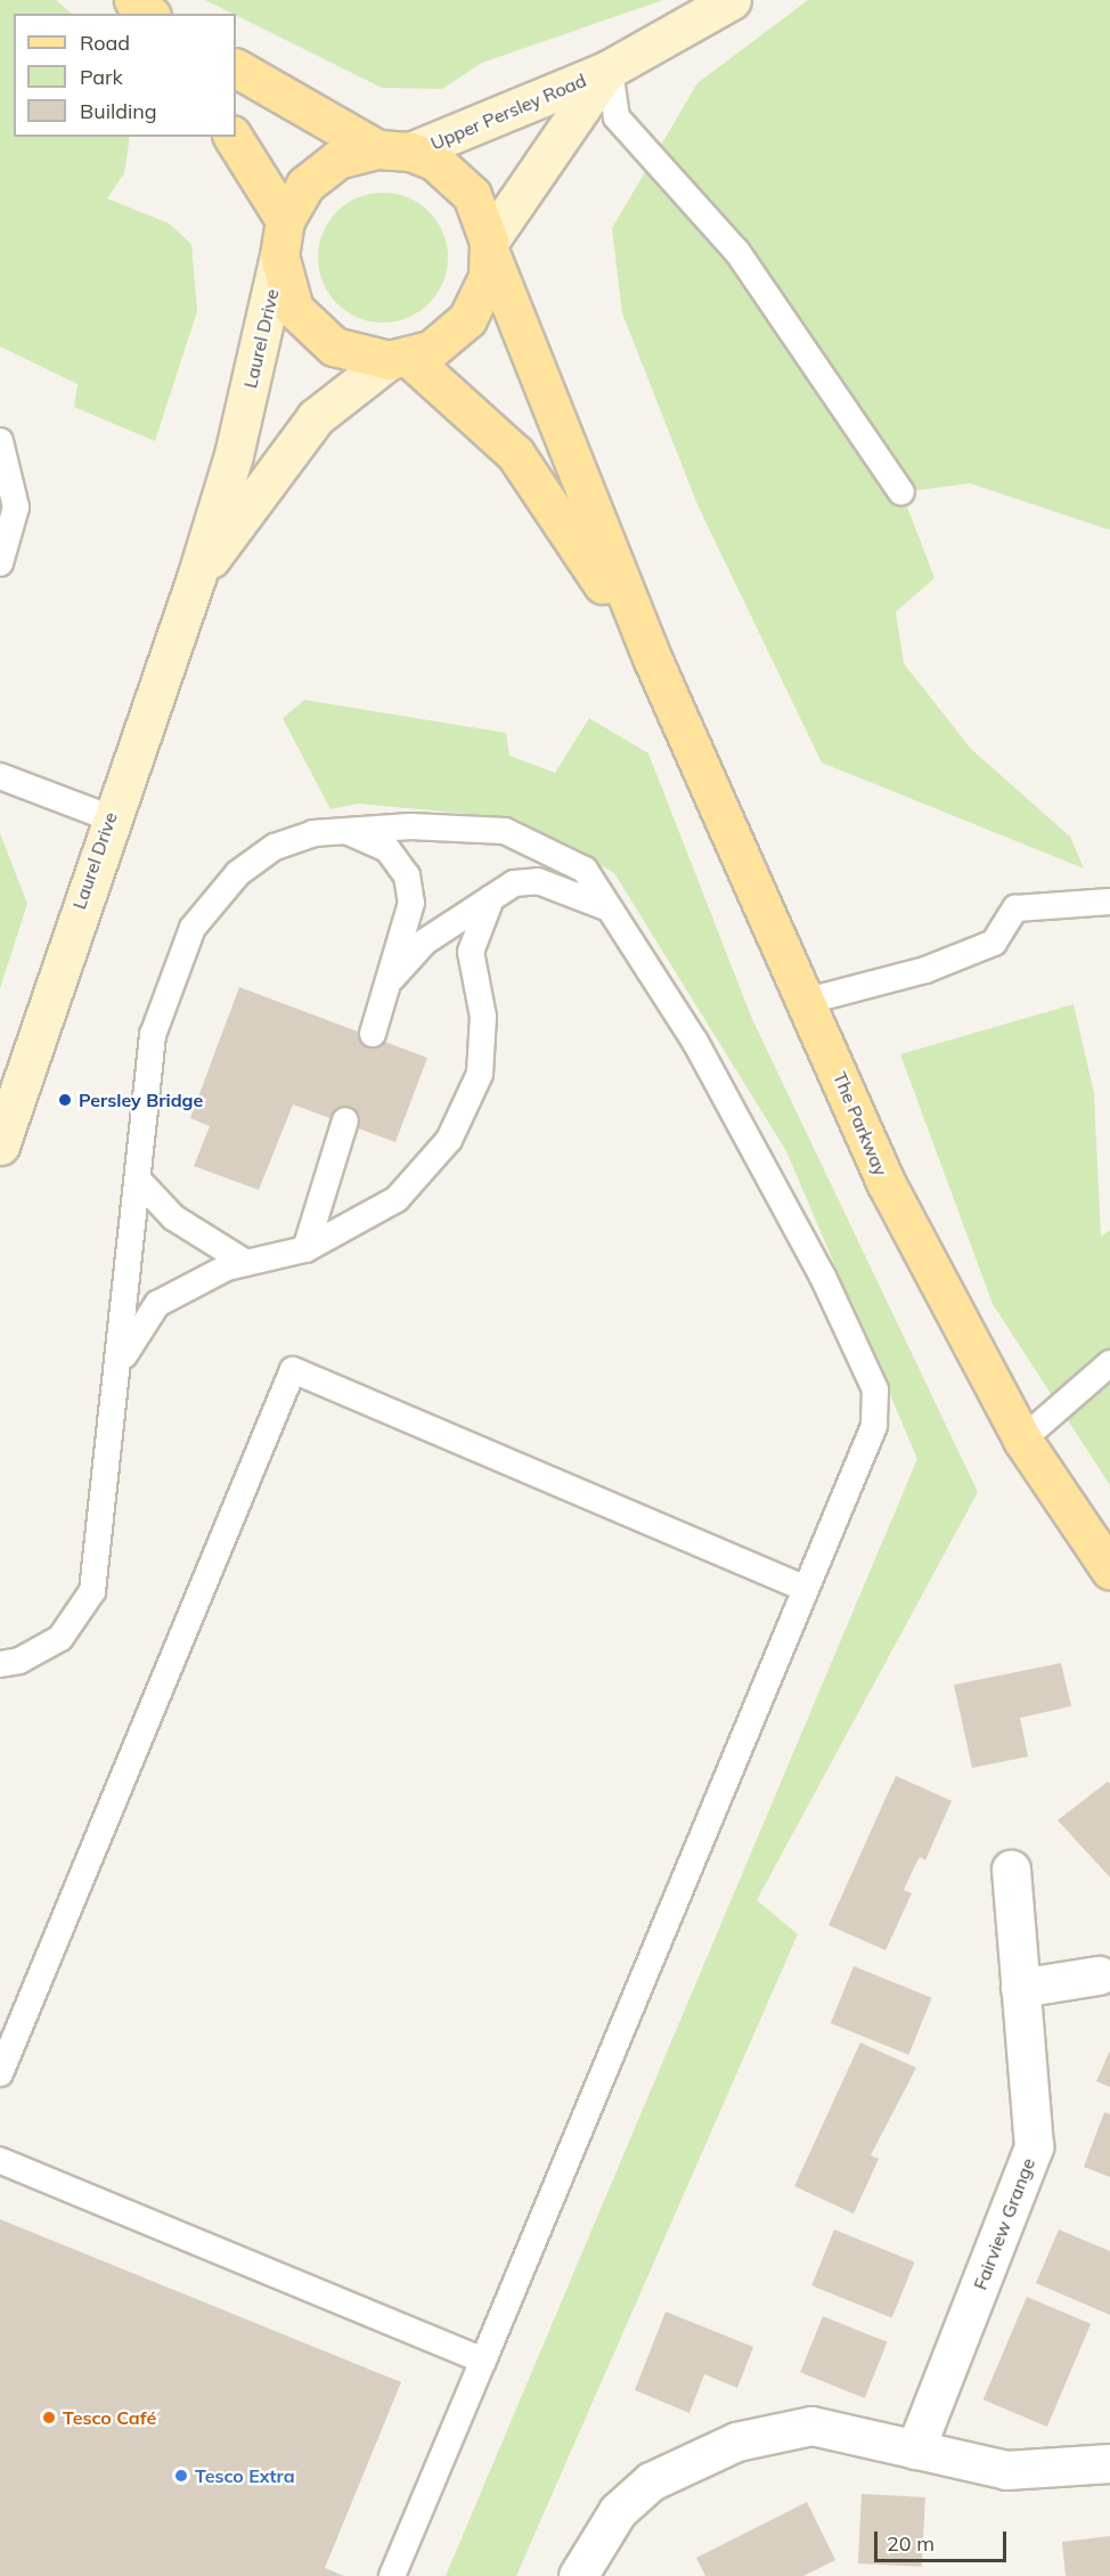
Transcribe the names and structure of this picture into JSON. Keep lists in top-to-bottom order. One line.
{"streets":{"main road":["The Parkway"],"street":["Upper Persley Road","Laurel Drive","Fairview Grange"]},"crossings":[["Upper Persley Road","Laurel Drive"]],"places":["Persley Bridge","Tesco Café","Tesco Extra"],"legend":["Road","Park","Building"],"scale_bar":"20 m"}
